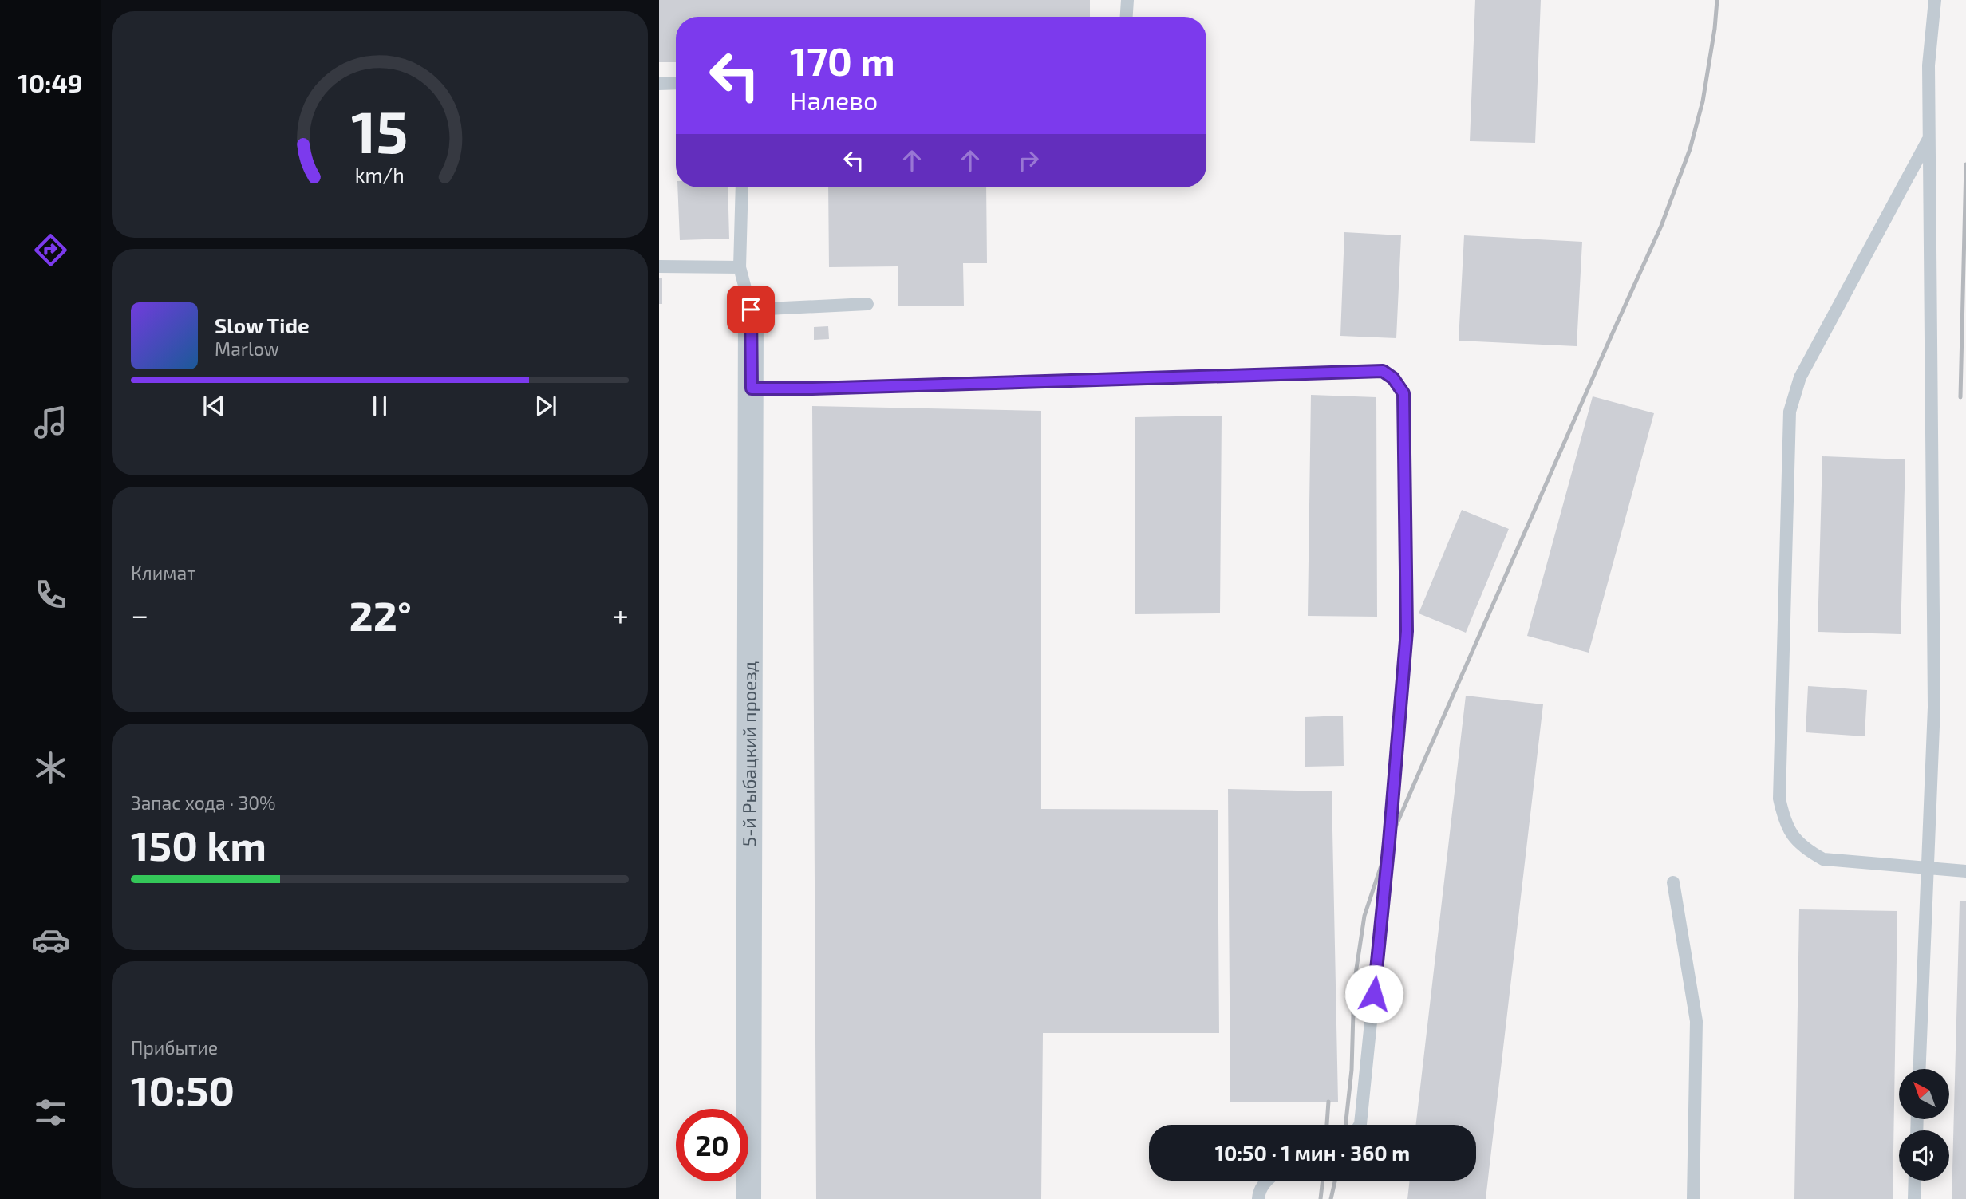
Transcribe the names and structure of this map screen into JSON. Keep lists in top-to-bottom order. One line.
{"streets":{"street":["5-й Рыбацкий проезд"]},"north":"top left","page":{"tabs":"10:49","turn":["170 m","Налево"],"song":["Slow Tide","Marlow"],"tile":["Климат",["Запас хода · 30%","150 km"],["Прибытие","10:50"]],"heat":["−","22°","+"],"limit":"20","trip":"10:50 · 1 мин · 360 m","gauge":["15","km/h"]}}
